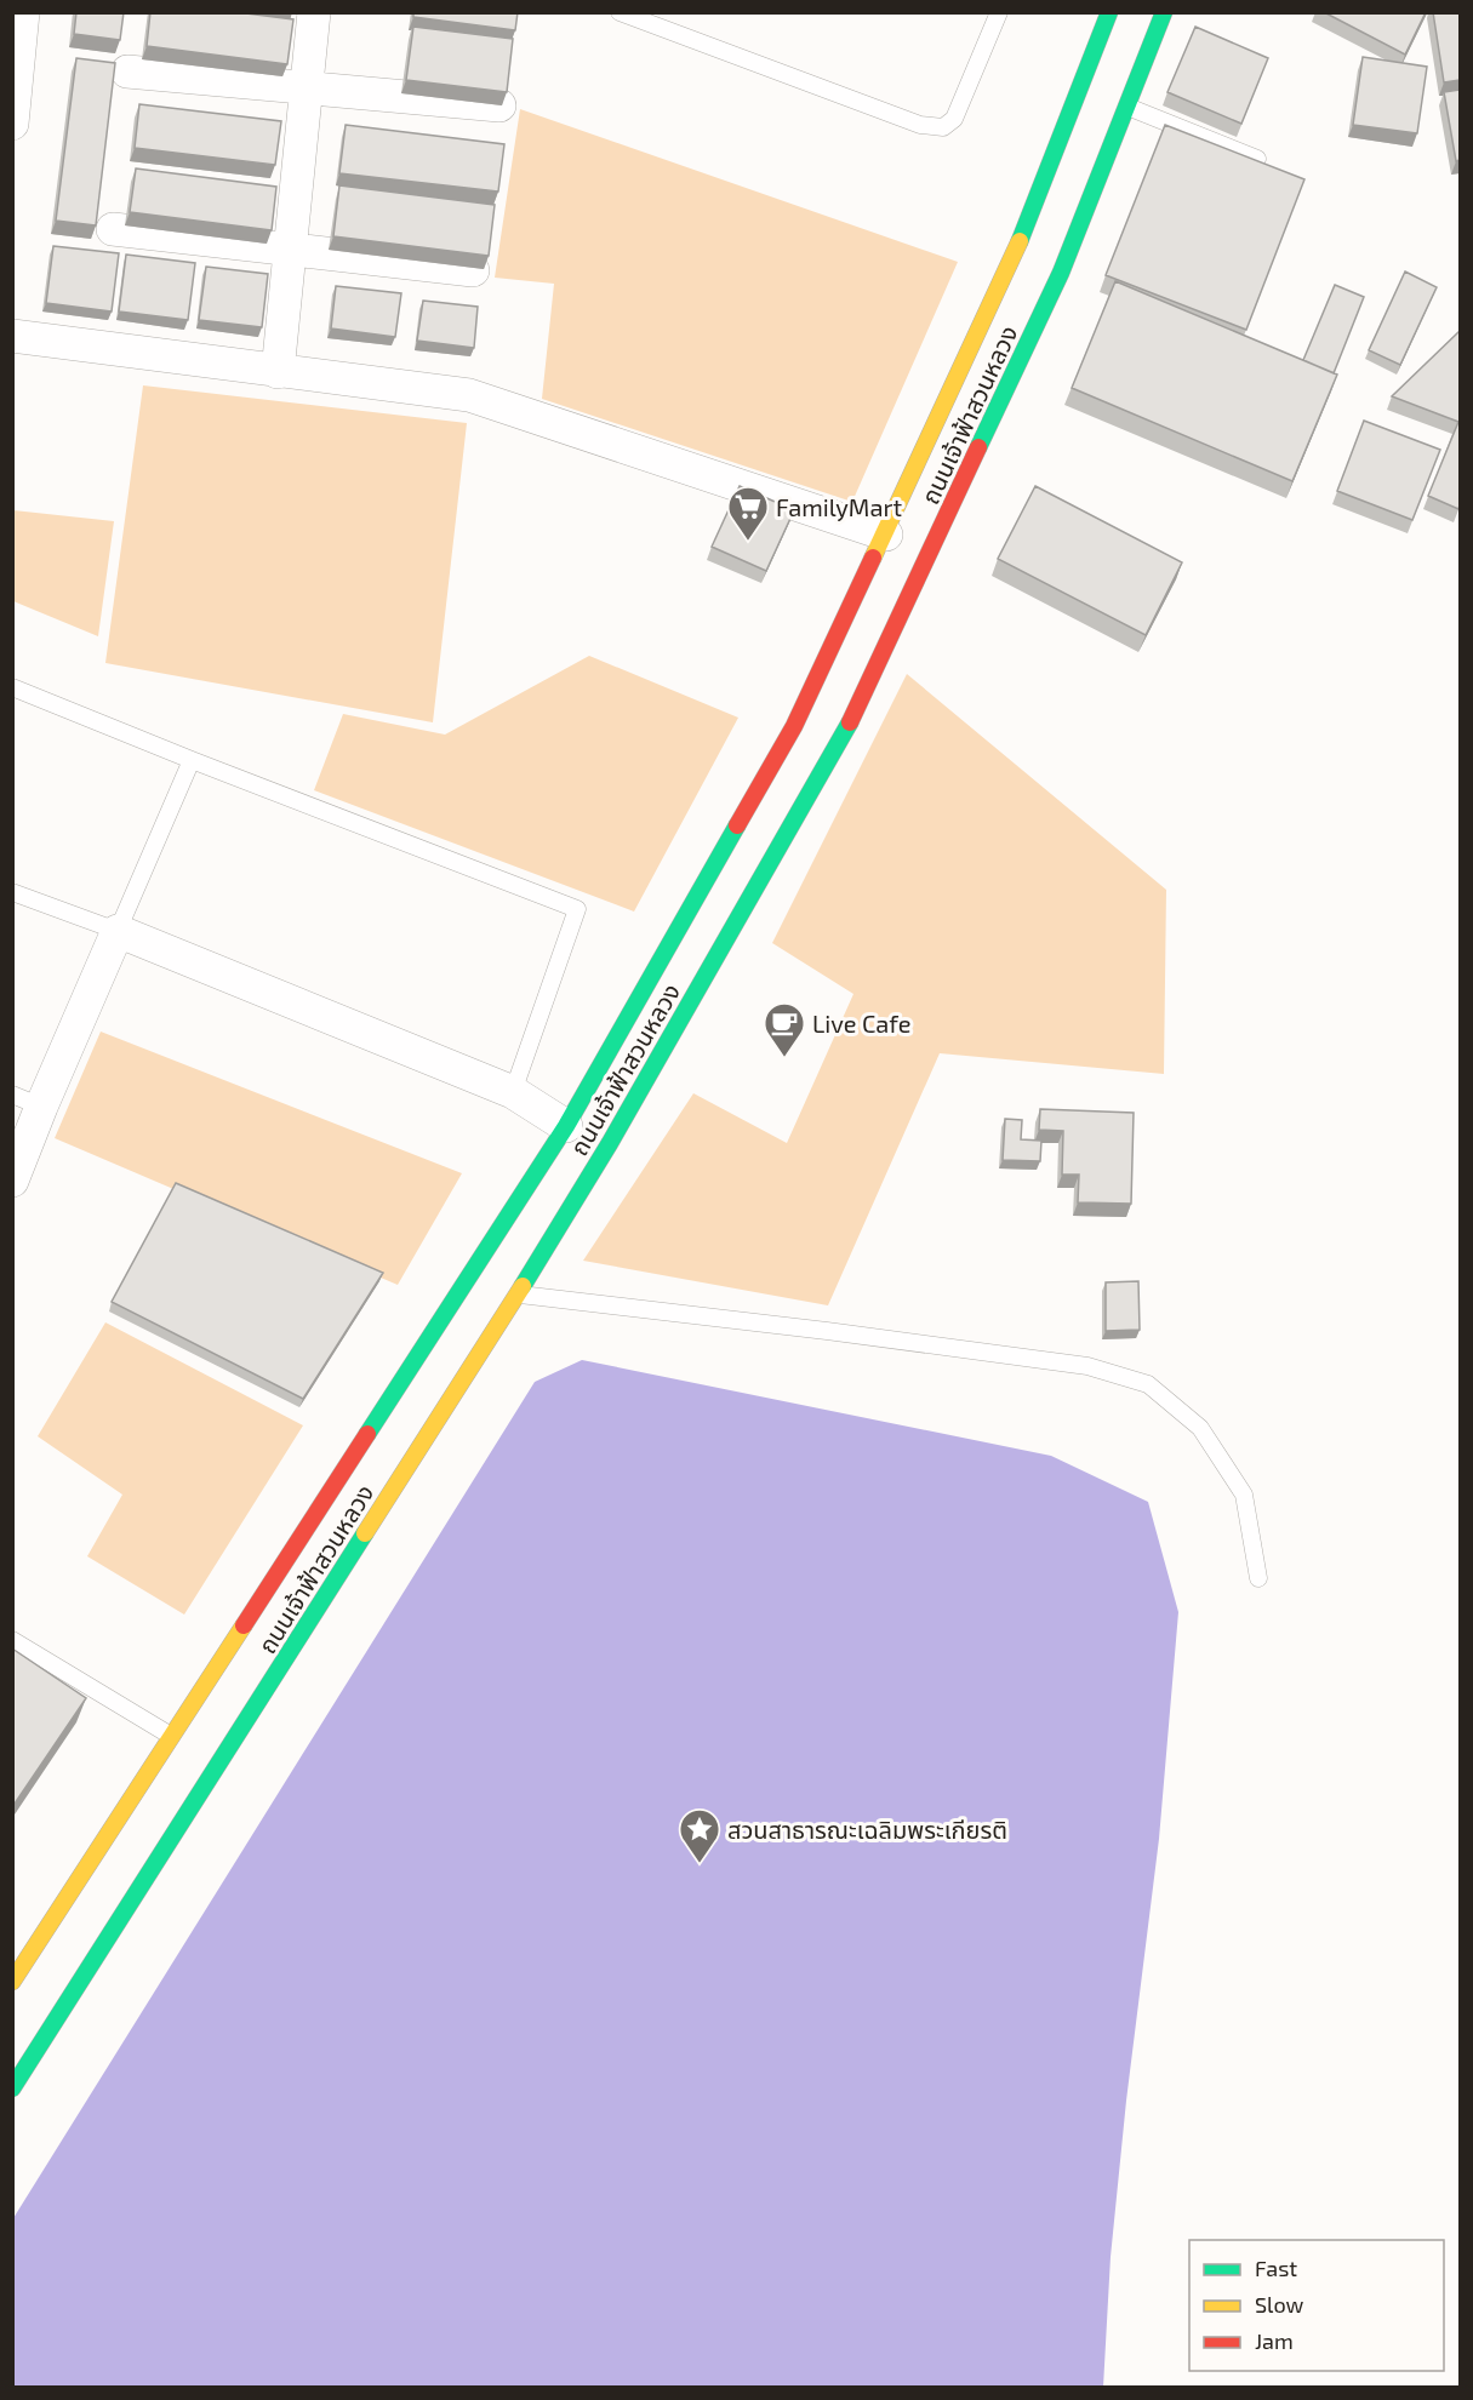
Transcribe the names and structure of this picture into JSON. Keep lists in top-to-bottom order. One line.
{"streets":{"main road":["ถนนเจ้าฟ้าสวนหลวง"]},"places":{"supermarket":["FamilyMart"],"cafe":["Live Cafe"],"place":["สวนสาธารณะเฉลิมพระเกียรติ"]},"legend":["Fast","Slow","Jam"]}
